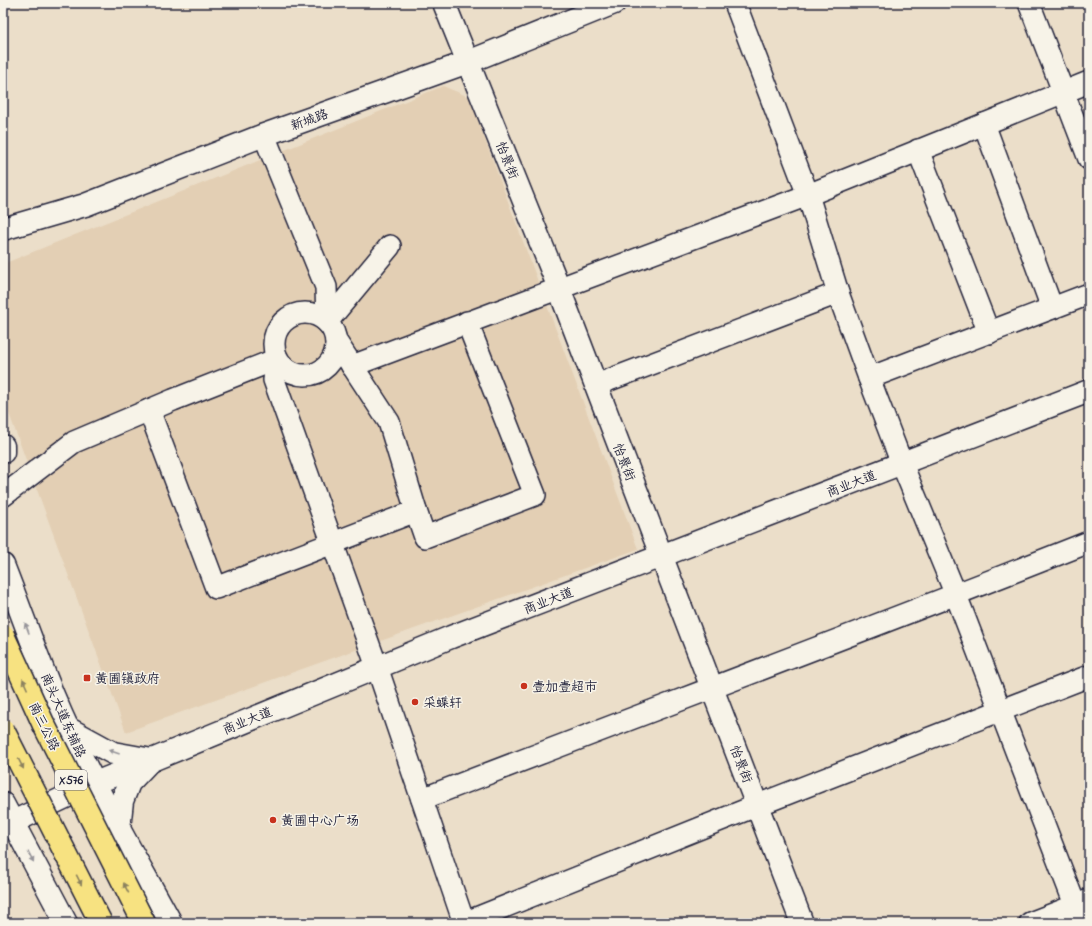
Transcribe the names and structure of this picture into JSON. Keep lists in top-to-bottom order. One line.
{"streets":{"highway":["南三公路","X576"],"street":["新城路","怡景街","商业大道","南头大道东辅路"]},"crossings":[["新城路","怡景街"],["怡景街","商业大道"],["商业大道","南头大道东辅路"]],"one_way":["南头大道东辅路"],"places":{"transit":["黄圃镇政府"],"other":["壹加壹超市","采蝶轩","黄圃中心广场"]}}
